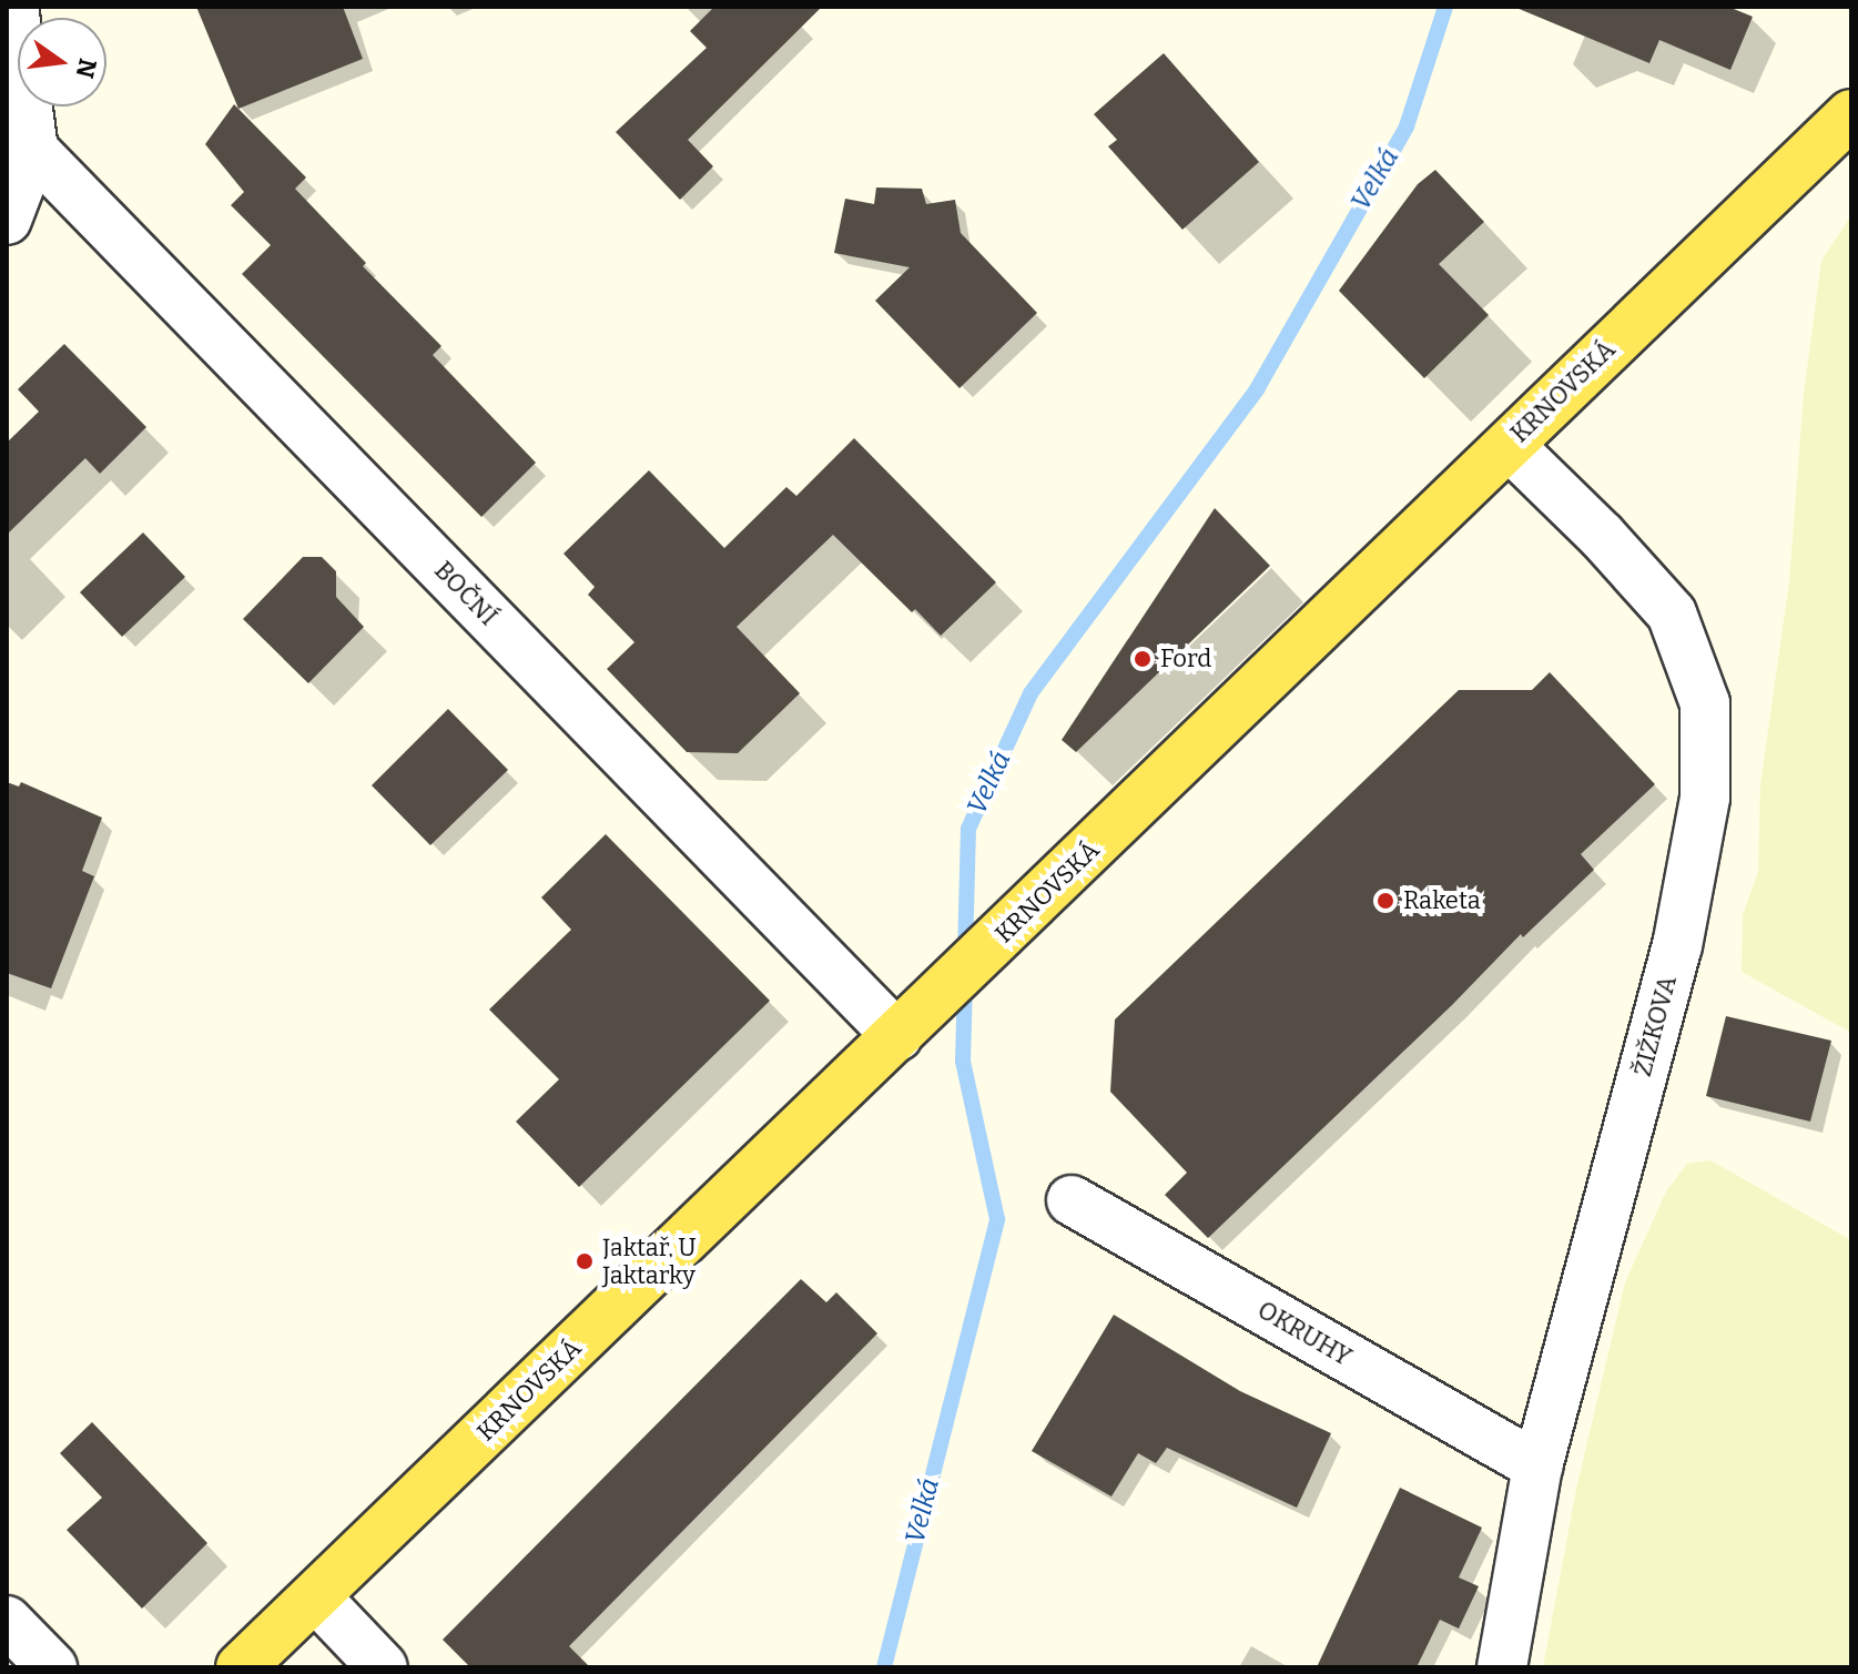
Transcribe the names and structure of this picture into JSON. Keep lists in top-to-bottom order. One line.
{"streets":{"main road":["KRNOVSKÁ"],"street":["BOČNÍ","ŽIŽKOVA","OKRUHY"]},"crossings":[["KRNOVSKÁ","BOČNÍ"],["KRNOVSKÁ","ŽIŽKOVA"],["ŽIŽKOVA","OKRUHY"]],"water":["Velká"],"places":["Ford","Raketa","Jaktař, U Jaktarky"],"north":"right"}
